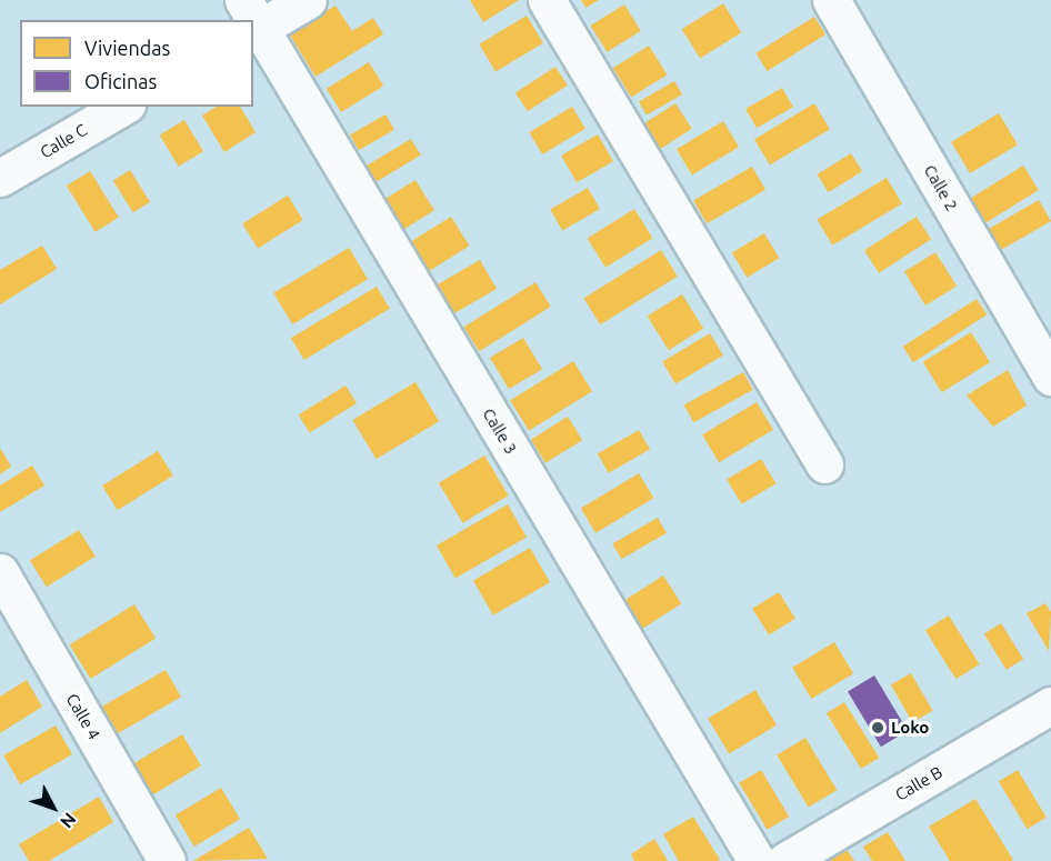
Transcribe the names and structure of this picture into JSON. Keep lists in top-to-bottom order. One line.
{"streets":{"street":["Calle C","Calle 2","Calle 3","Calle 4","Calle B"]},"places":["Loko"],"legend":["Viviendas","Oficinas"],"north":"bottom right"}
